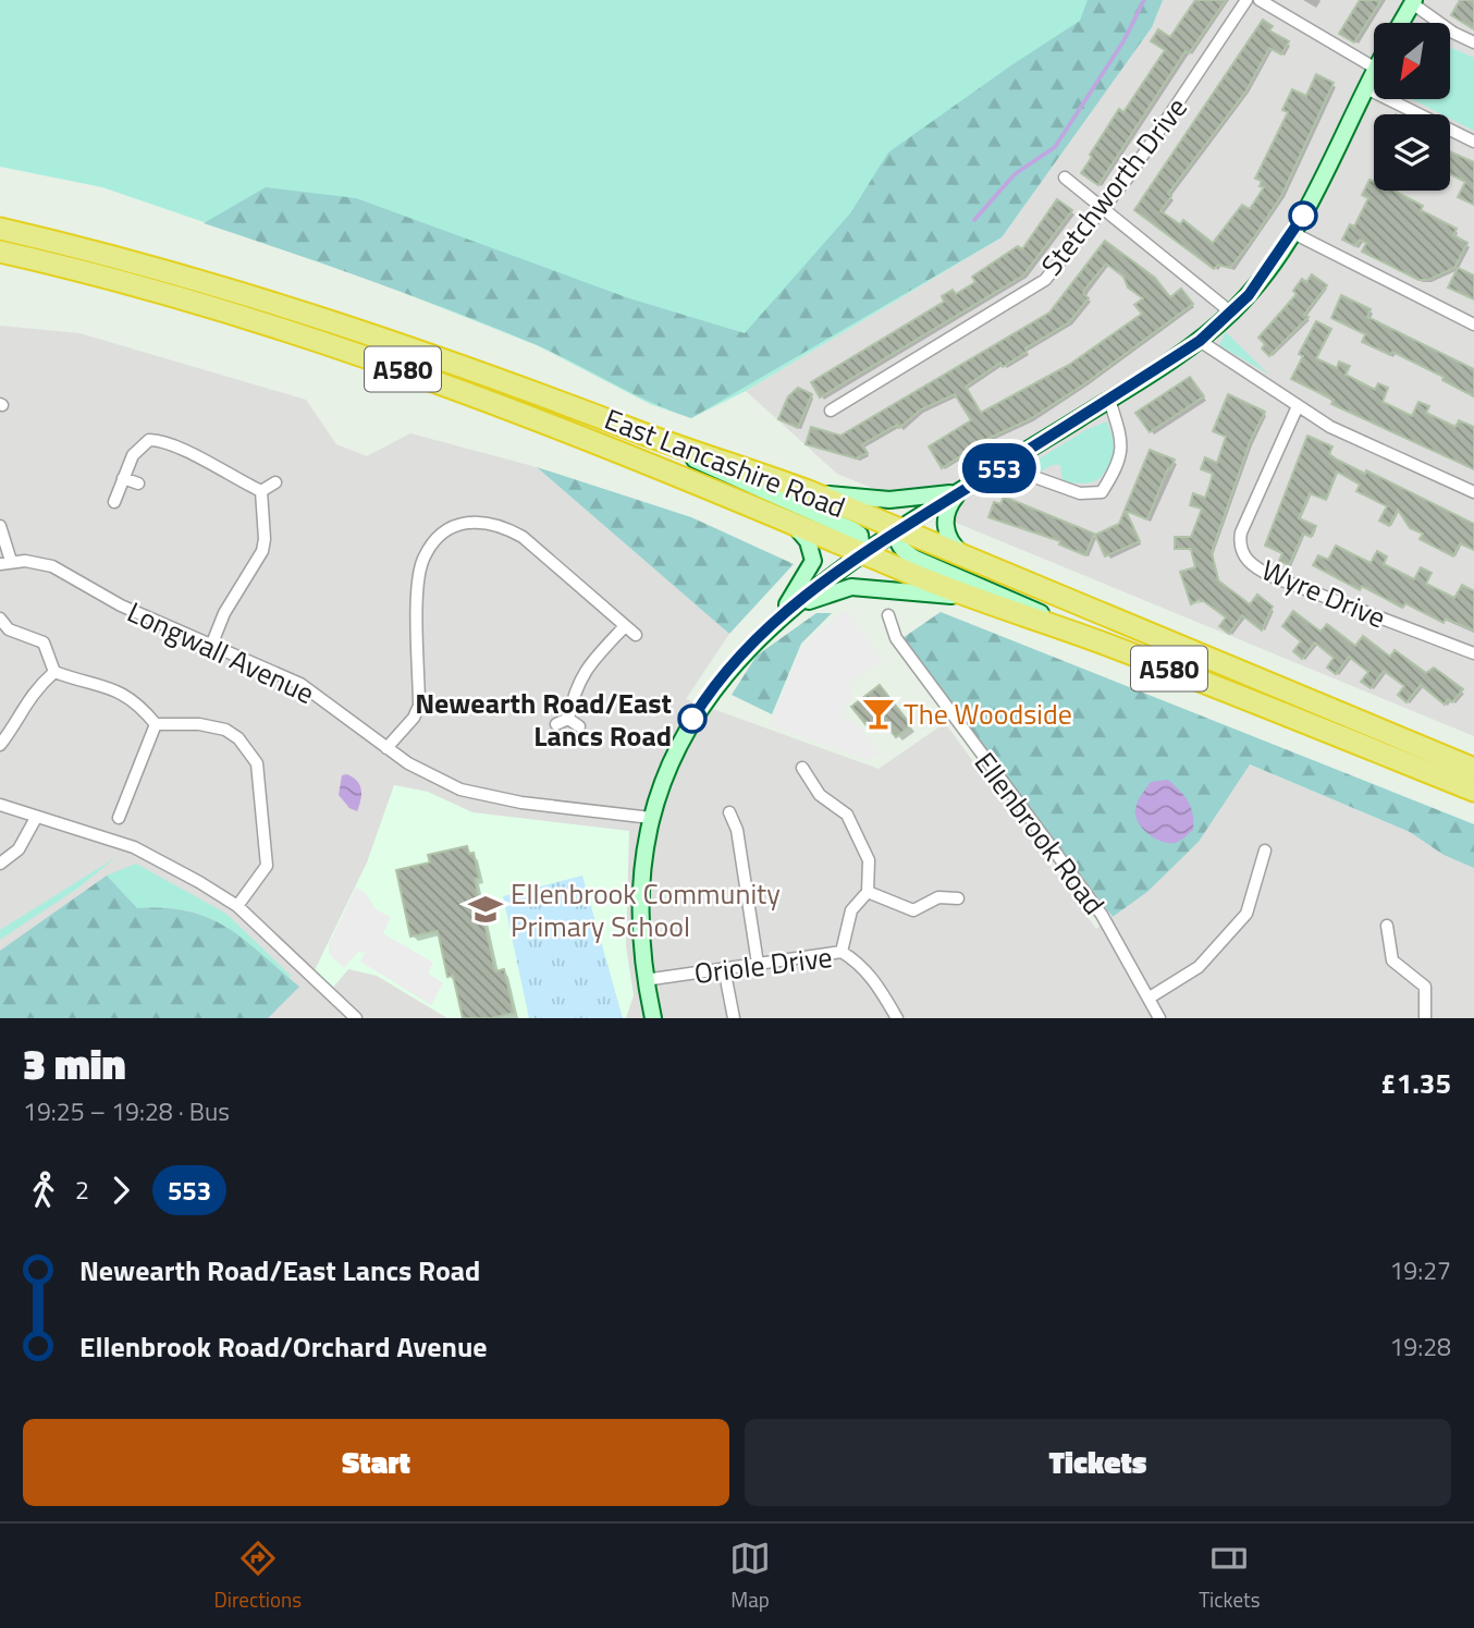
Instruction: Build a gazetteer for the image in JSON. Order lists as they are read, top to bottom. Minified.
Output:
{"streets":{"highway":["A580","East Lancashire Road"],"street":["Stetchworth Drive","Wyre Drive","Longwall Avenue","Ellenbrook Road","Oriole Drive"]},"places":{"bar":["The Woodside"],"other":["Newearth Road/East Lancs Road"],"school or university":["Ellenbrook Community Primary School"]},"lines":["bus line 553"],"north":"bottom left","page":{"on_map":"553","heading":["3 min","19:25 – 19:28 · Bus","£1.35"],"legs":["2","553"],"list":[{"name":"Newearth Road/East Lancs Road","value":"19:27"},{"name":"Ellenbrook Road/Orchard Avenue","value":"19:28"}],"buttons":["Start","Tickets"],"tabs":["Directions","Map","Tickets"]}}
